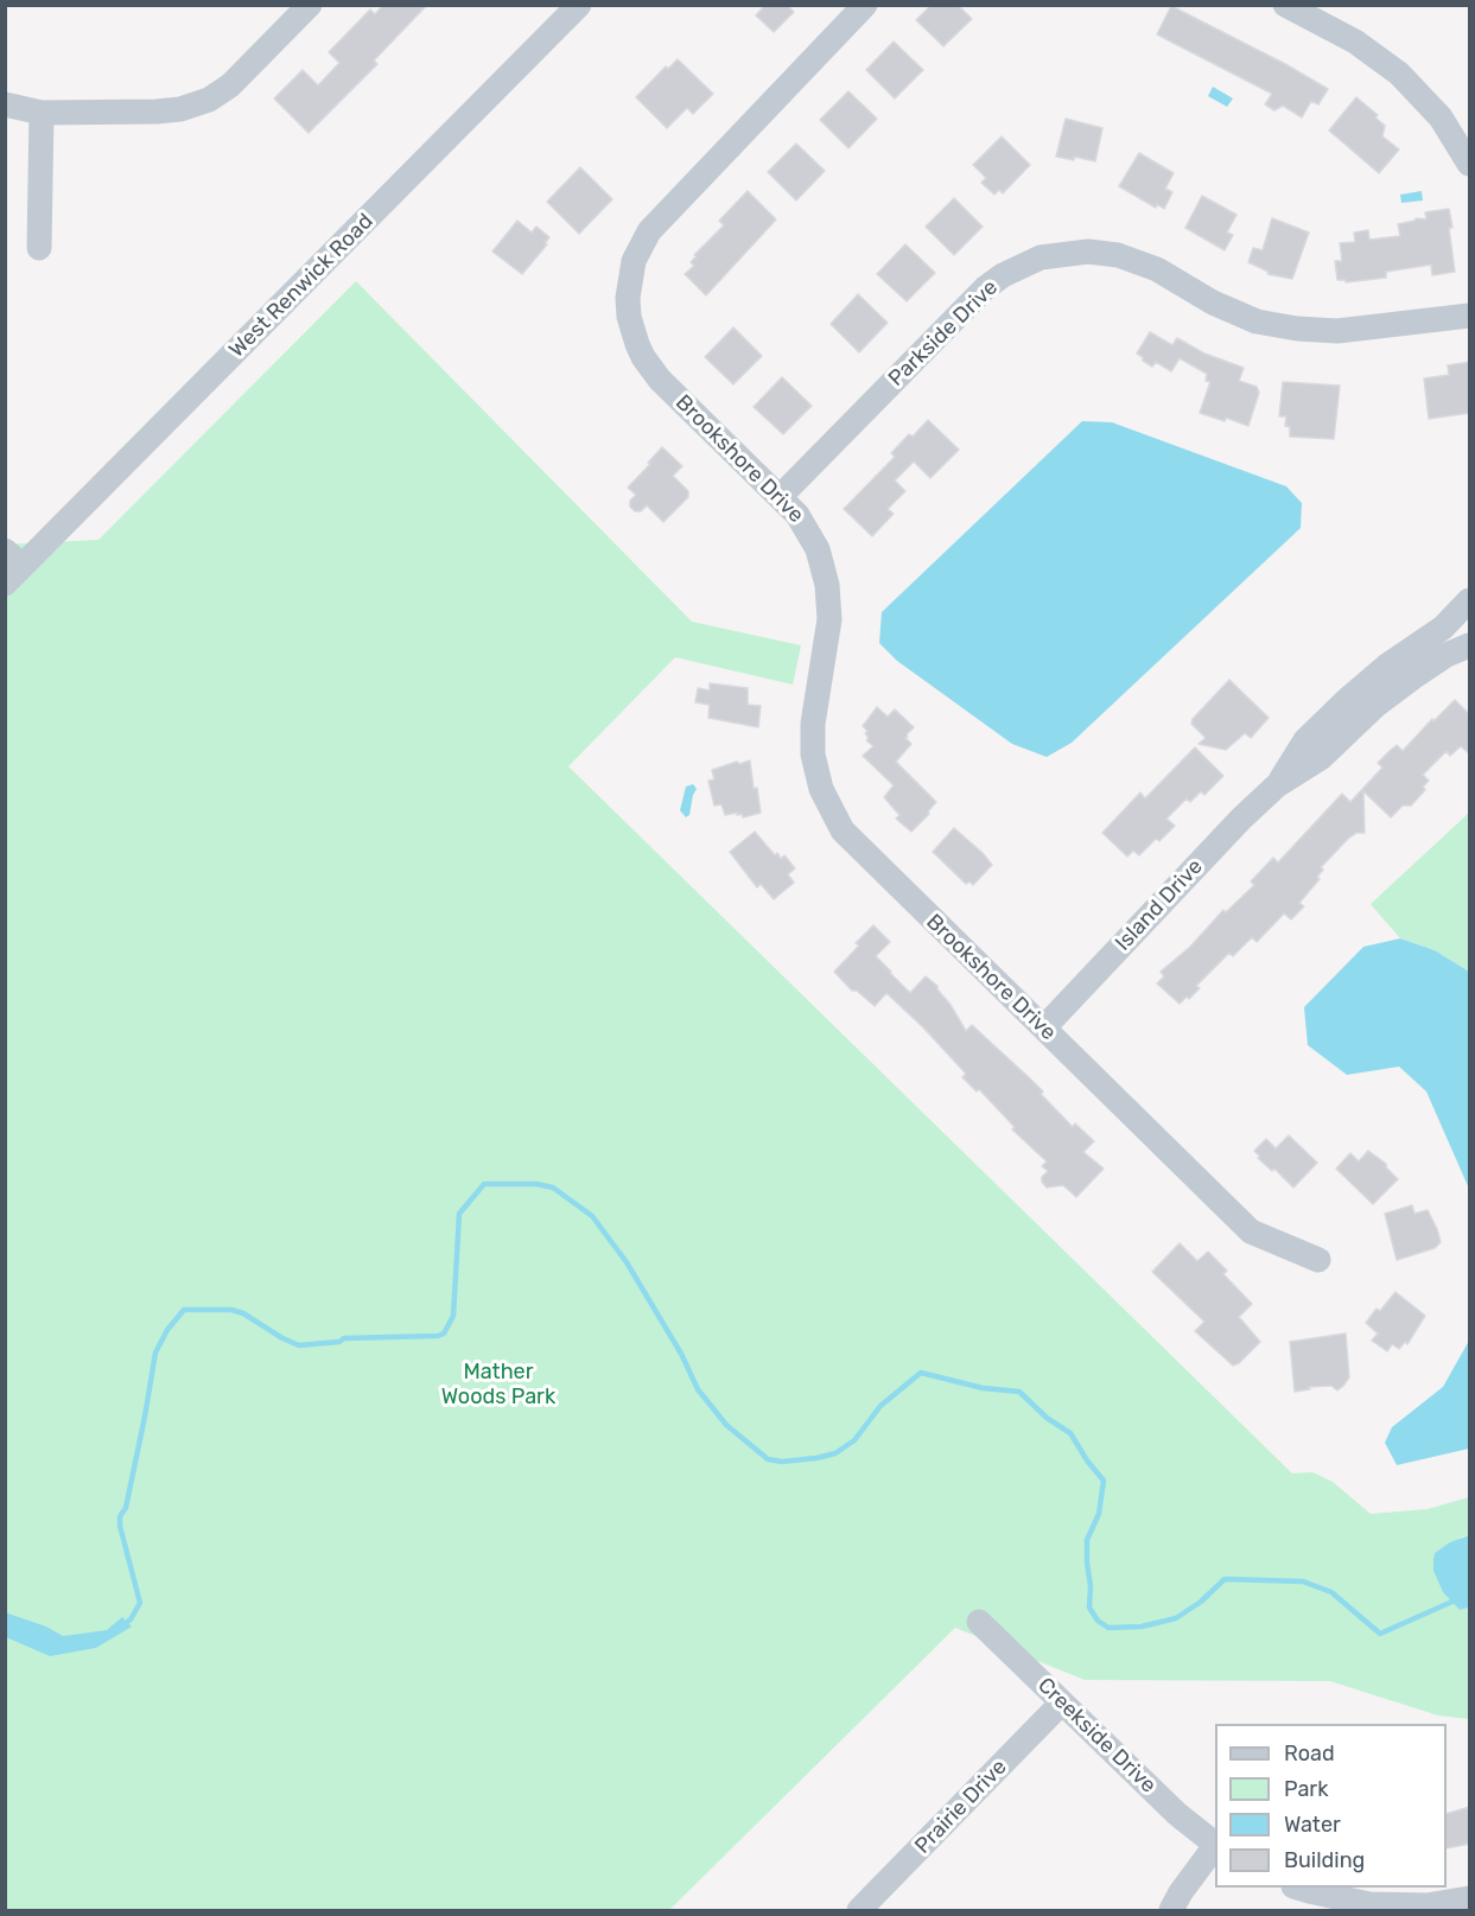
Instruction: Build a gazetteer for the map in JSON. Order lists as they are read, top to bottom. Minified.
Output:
{"streets":{"street":["West Renwick Road","Parkside Drive","Brookshore Drive","Island Drive","Creekside Drive","Prairie Drive"]},"crossings":[["Parkside Drive","Brookshore Drive"],["Brookshore Drive","Island Drive"],["Creekside Drive","Prairie Drive"]],"parks":["Mather Woods Park"],"legend":["Road","Park","Water","Building"]}
